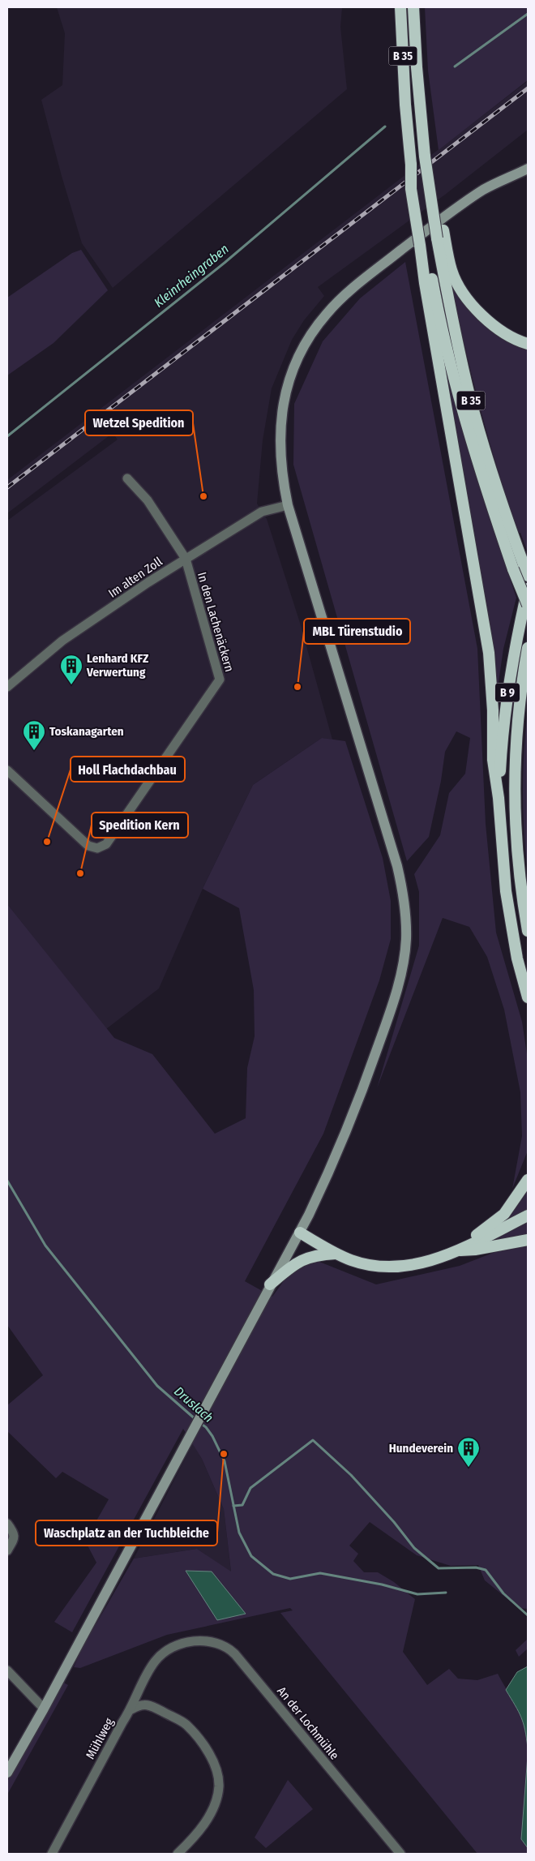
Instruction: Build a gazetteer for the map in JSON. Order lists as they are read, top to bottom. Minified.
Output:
{"streets":{"highway":["B 35","B 9"],"street":["Im alten Zoll","In den Lachenäckern","An der Lochmühle","Mühlweg"]},"crossings":[["Im alten Zoll","In den Lachenäckern"],["An der Lochmühle","Mühlweg"]],"water":["Kleinrheingraben","Druslach"],"places":{"other":["Wetzel Spedition","MBL Türenstudio","Holl Flachdachbau","Spedition Kern","Waschplatz an der Tuchbleiche"],"building":["Lenhard KFZ Verwertung","Toskanagarten","Hundeverein"]}}
